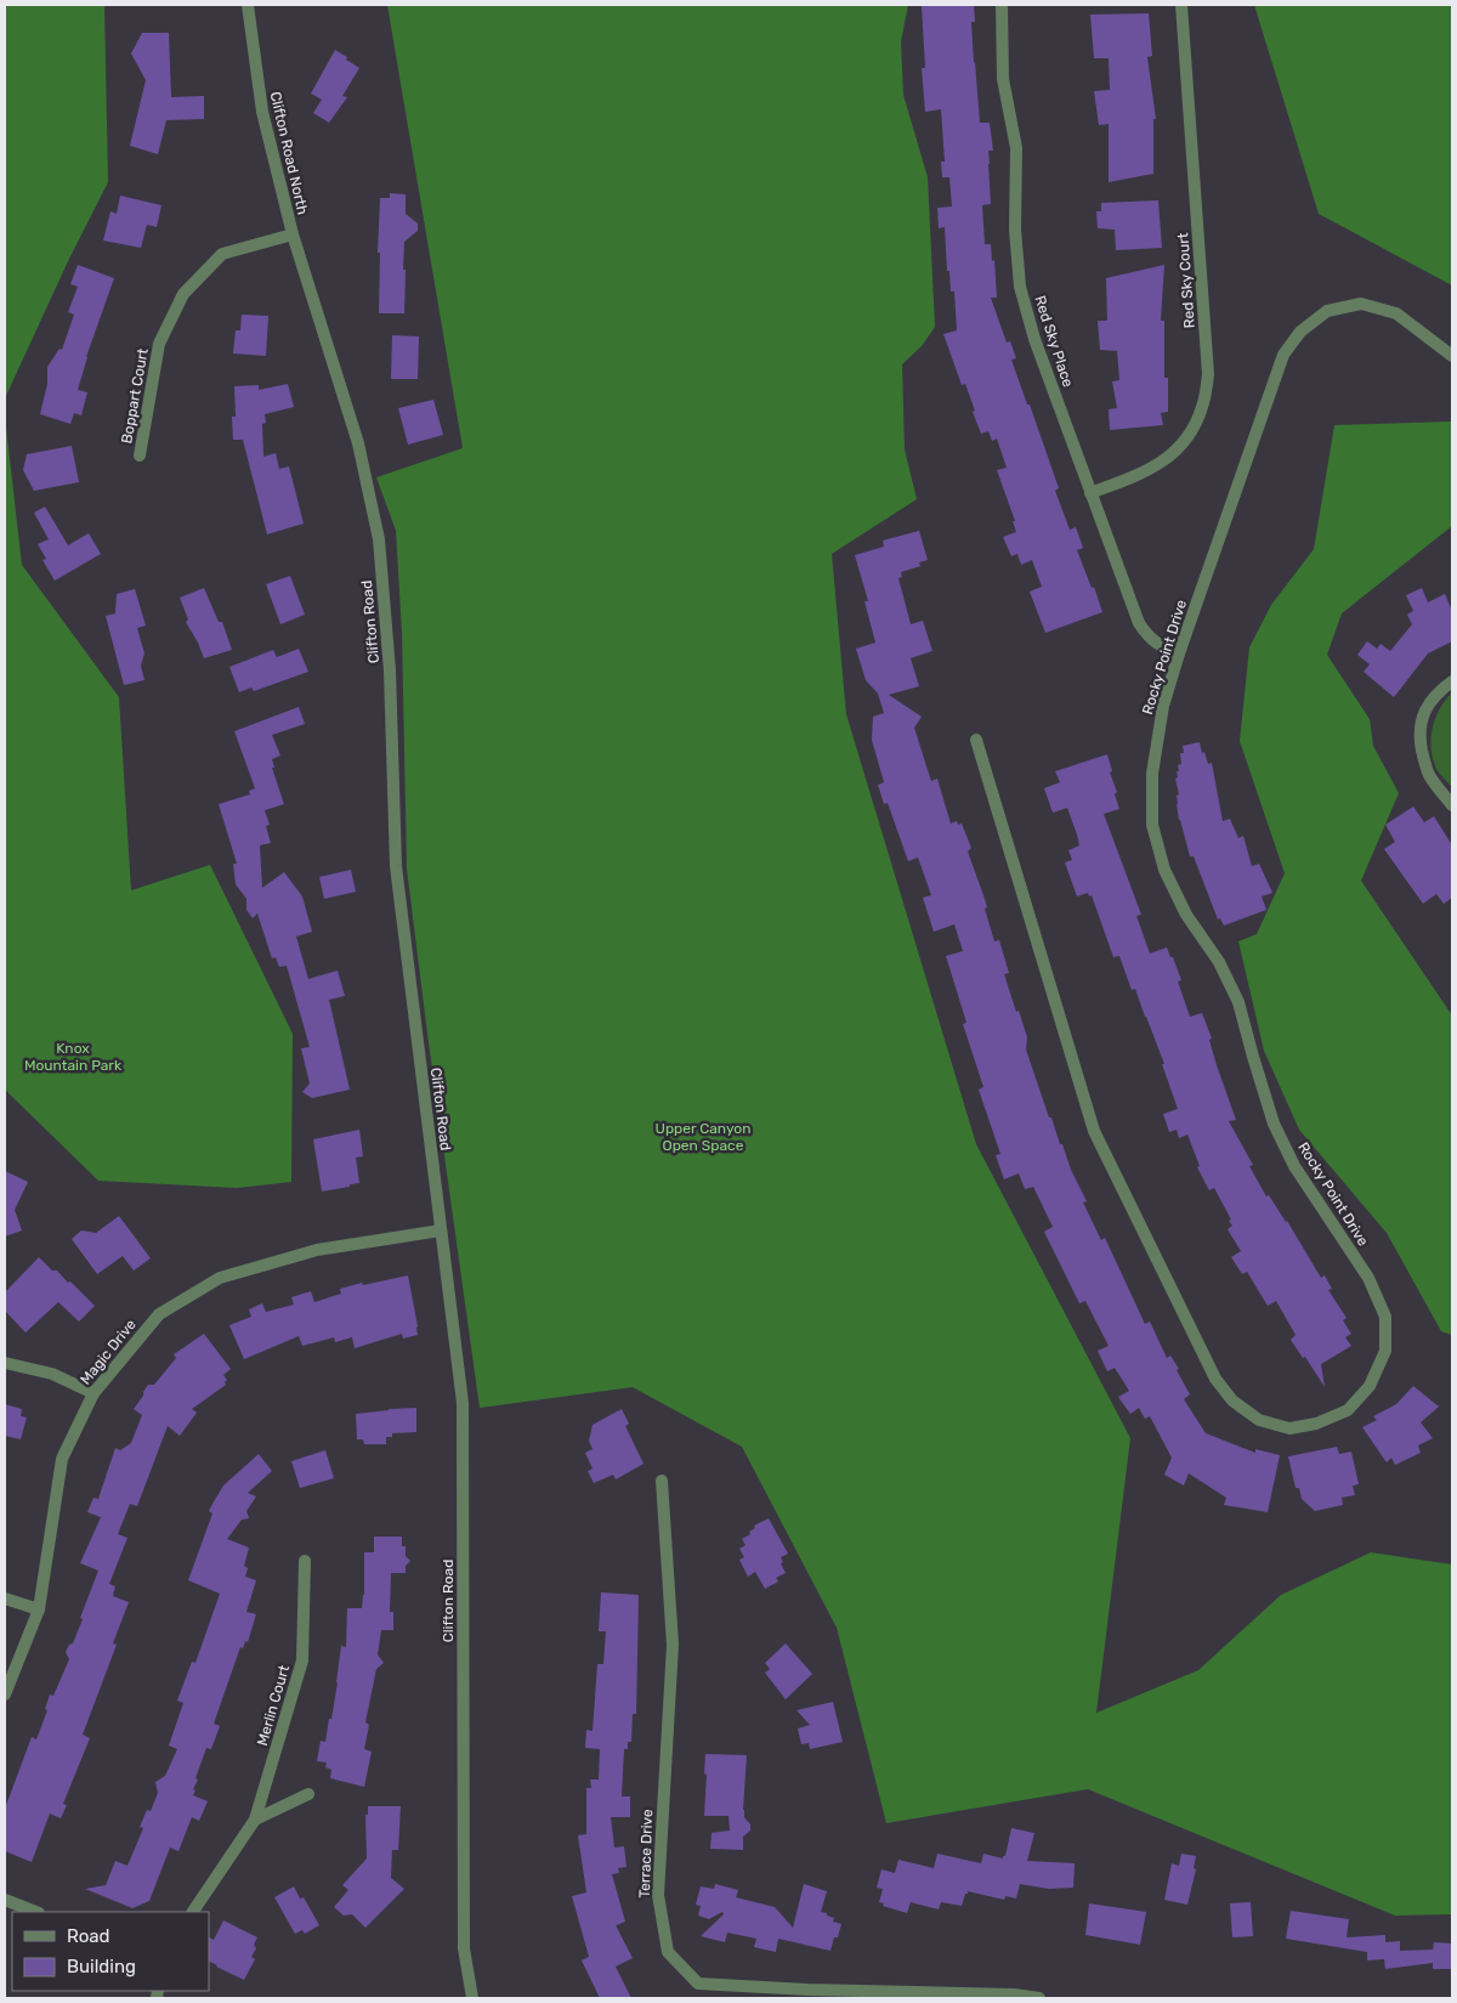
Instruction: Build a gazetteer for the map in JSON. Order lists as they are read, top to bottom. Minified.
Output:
{"streets":{"street":["Clifton Road North","Red Sky Court","Red Sky Place","Boppart Court","Clifton Road","Rocky Point Drive","Magic Drive","Merlin Court","Terrace Drive"]},"crossings":[["Clifton Road North","Boppart Court"],["Clifton Road North","Clifton Road"],["Red Sky Court","Red Sky Place"],["Red Sky Place","Rocky Point Drive"],["Boppart Court","Clifton Road"],["Clifton Road","Magic Drive"]],"parks":["Knox Mountain Park","Upper Canyon Open Space"],"legend":["Road","Building"]}
